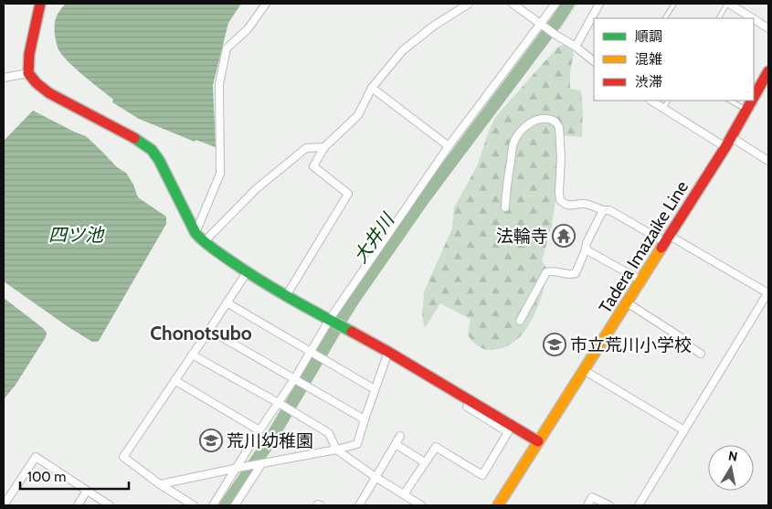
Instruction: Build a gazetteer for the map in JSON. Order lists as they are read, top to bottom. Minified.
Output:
{"streets":{"street":["Tadera Imazaike Line"]},"districts":["Chonotsubo"],"water":["四ツ池","大井川"],"places":{"temple":["法輪寺"],"school or university":["市立荒川小学校","荒川幼稚園"]},"legend":["順調","混雑","渋滞"],"scale_bar":"100 m","north":"top"}
